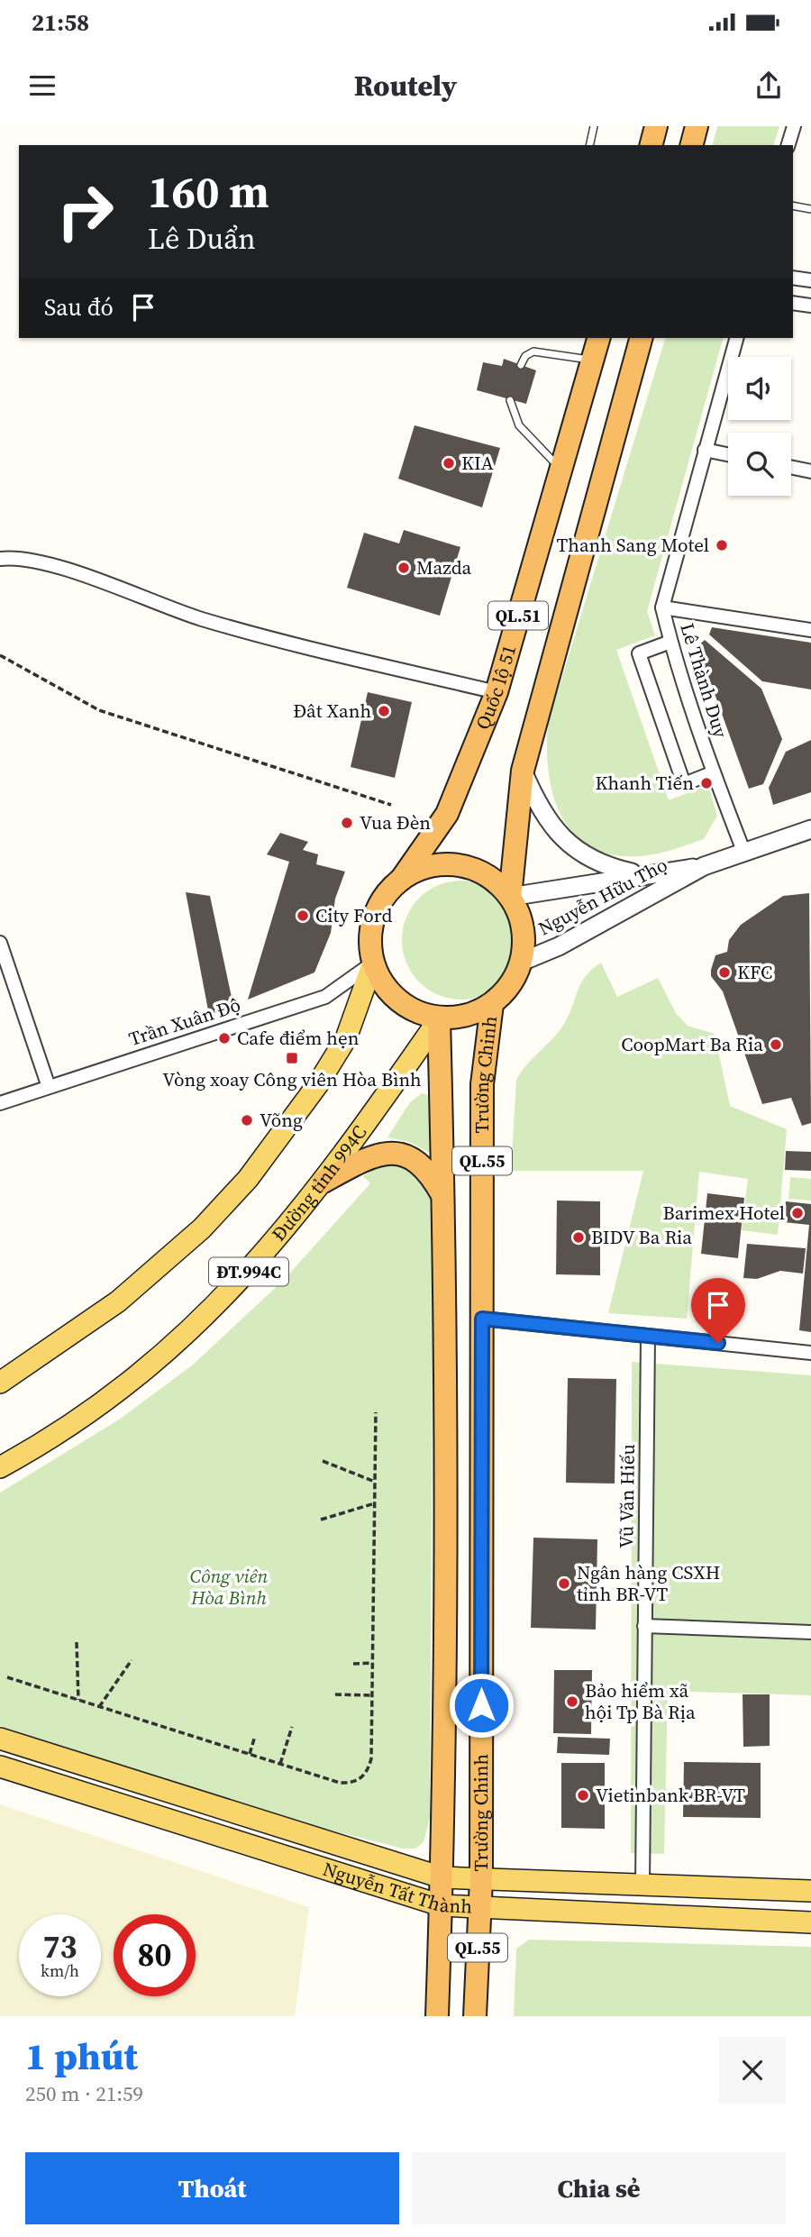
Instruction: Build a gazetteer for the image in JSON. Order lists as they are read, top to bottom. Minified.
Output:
{"streets":{"highway":["QL.51","Quốc lộ 51","Trường Chinh","QL.55"],"main road":["Đường tỉnh 994C","ĐT.994C","Nguyễn Tất Thành"],"street":["Lê Thành Duy","Nguyễn Hữu Thọ","Trần Xuân Độ","Vũ Văn Hiếu"]},"crossings":[["QL.51","Quốc lộ 51"],["QL.51","Nguyễn Hữu Thọ"],["QL.51","Trần Xuân Độ"],["QL.51","Trường Chinh"],["QL.51","Đường tỉnh 994C"],["QL.51","ĐT.994C"],["Lê Thành Duy","Nguyễn Hữu Thọ"],["Quốc lộ 51","Nguyễn Hữu Thọ"],["Quốc lộ 51","Trần Xuân Độ"],["Quốc lộ 51","Trường Chinh"],["Quốc lộ 51","Đường tỉnh 994C"],["Quốc lộ 51","ĐT.994C"],["Nguyễn Hữu Thọ","Trần Xuân Độ"],["Nguyễn Hữu Thọ","Trường Chinh"],["Nguyễn Hữu Thọ","Đường tỉnh 994C"],["Nguyễn Hữu Thọ","ĐT.994C"],["Trần Xuân Độ","Trường Chinh"],["Trần Xuân Độ","Đường tỉnh 994C"],["Trần Xuân Độ","ĐT.994C"],["Trường Chinh","Đường tỉnh 994C"],["Trường Chinh","ĐT.994C"],["Trường Chinh","Nguyễn Tất Thành"],["Đường tỉnh 994C","ĐT.994C"],["Vũ Văn Hiếu","Nguyễn Tất Thành"]],"parks":["Công viên Hòa Bình"],"places":{"other":["KIA","Thanh Sang Motel","Mazda","Đât Xanh","Khanh Tiến","Vua Đèn","City Ford","KFC","Cafe điểm hẹn","CoopMart Ba Ria","Võng","Barimex Hotel","BIDV Ba Ria","Ngân hàng CSXH tỉnh BR-VT","Bảo hiểm xã hội Tp Bà Rịa","Vietinbank BR-VT"],"transit":["Vòng xoay Công viên Hòa Bình"]},"page":{"status":"21:58","header":"Routely","turn":["160 m","Lê Duẩn"],"then":"Sau đó","speed":"73 km/h","limit":"80","heading":["1 phút","250 m · 21:59"],"buttons":["Thoát","Chia sẻ"]}}
